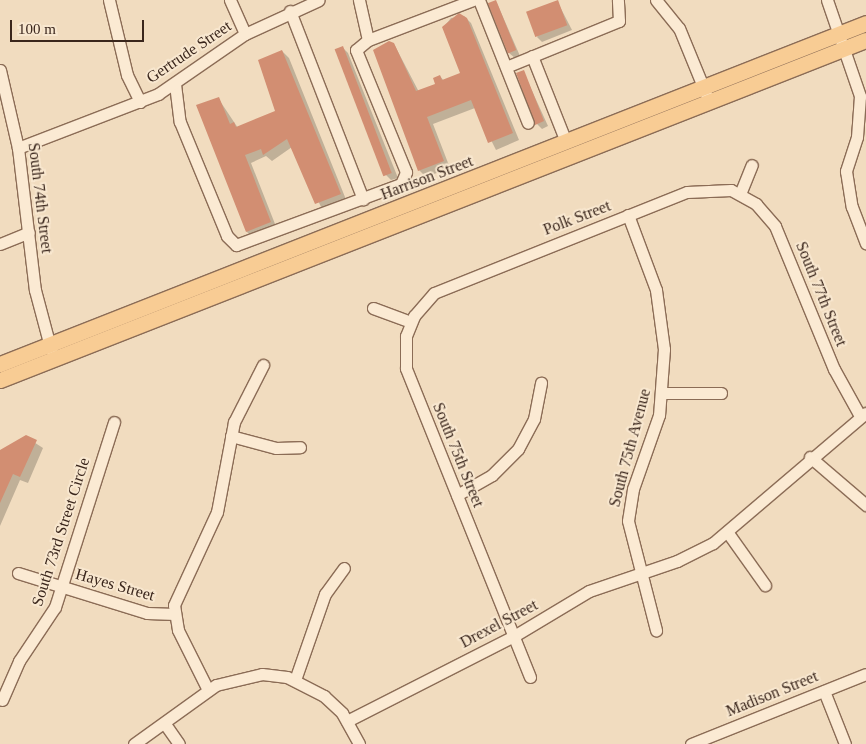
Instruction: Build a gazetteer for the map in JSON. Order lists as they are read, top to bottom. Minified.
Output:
{"streets":{"main road":["Harrison Street"],"street":["Gertrude Street","South 74th Street","Polk Street","South 77th Street","South 75th Avenue","South 75th Street","South 73rd Street Circle","Hayes Street","Drexel Street","Madison Street"]},"crossings":[["Gertrude Street","South 74th Street"],["Harrison Street","South 74th Street"],["Polk Street","South 77th Street"],["Polk Street","South 75th Avenue"],["Polk Street","South 75th Street"],["South 77th Street","Drexel Street"],["South 75th Avenue","Drexel Street"],["South 75th Street","Drexel Street"],["South 73rd Street Circle","Hayes Street"]],"scale_bar":"100 m"}
